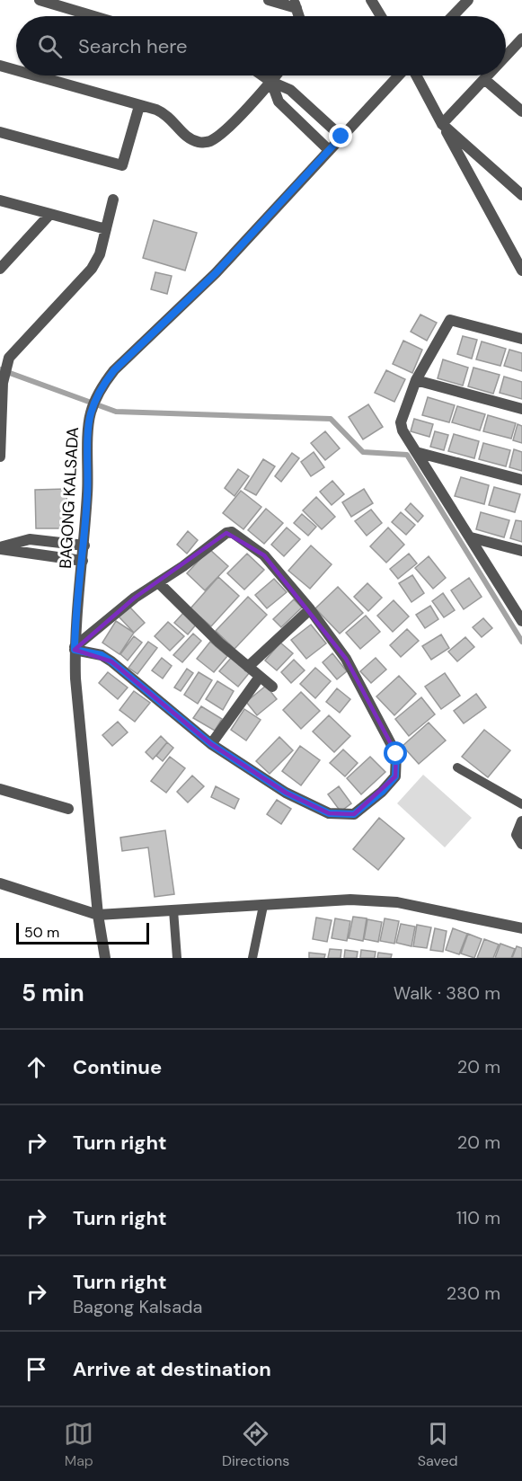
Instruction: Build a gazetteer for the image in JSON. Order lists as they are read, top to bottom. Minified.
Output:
{"streets":{"street":["BAGONG KALSADA"]},"scale_bar":"50 m","page":{"search":"Search here","scale":"50 m","heading":["5 min","Walk · 380 m"],"list":[["Continue","20 m"],["Turn right","20 m"],["Turn right","110 m"],["Turn right","Bagong Kalsada","230 m"],"Arrive at destination"],"nav":["Map","Directions","Saved"]}}
